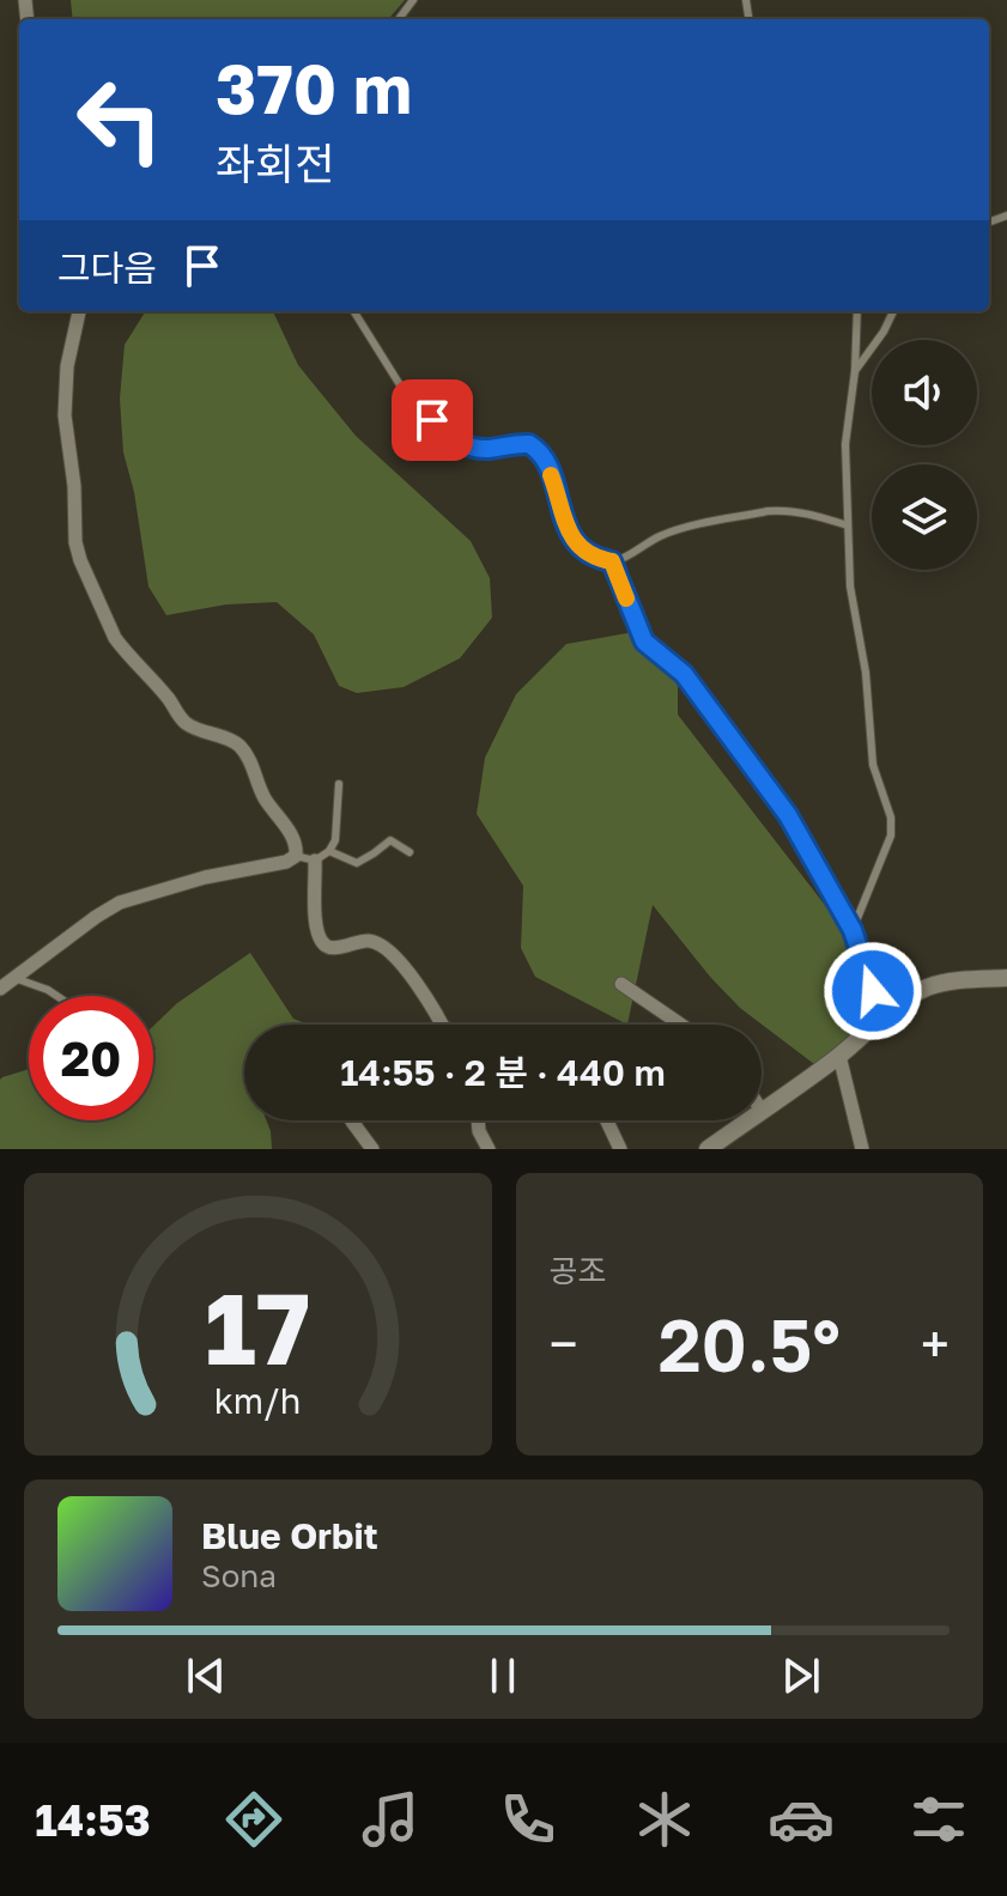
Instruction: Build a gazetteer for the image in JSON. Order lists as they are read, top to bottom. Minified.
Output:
{"page":{"turn":["370 m","좌회전"],"then":"그다음","limit":"20","trip":"14:55 · 2 분 · 440 m","tile":"공조","heat":["−","20.5°","+"],"song":["Blue Orbit","Sona"],"tabs":"14:53","gauge":["17","km/h"]}}
